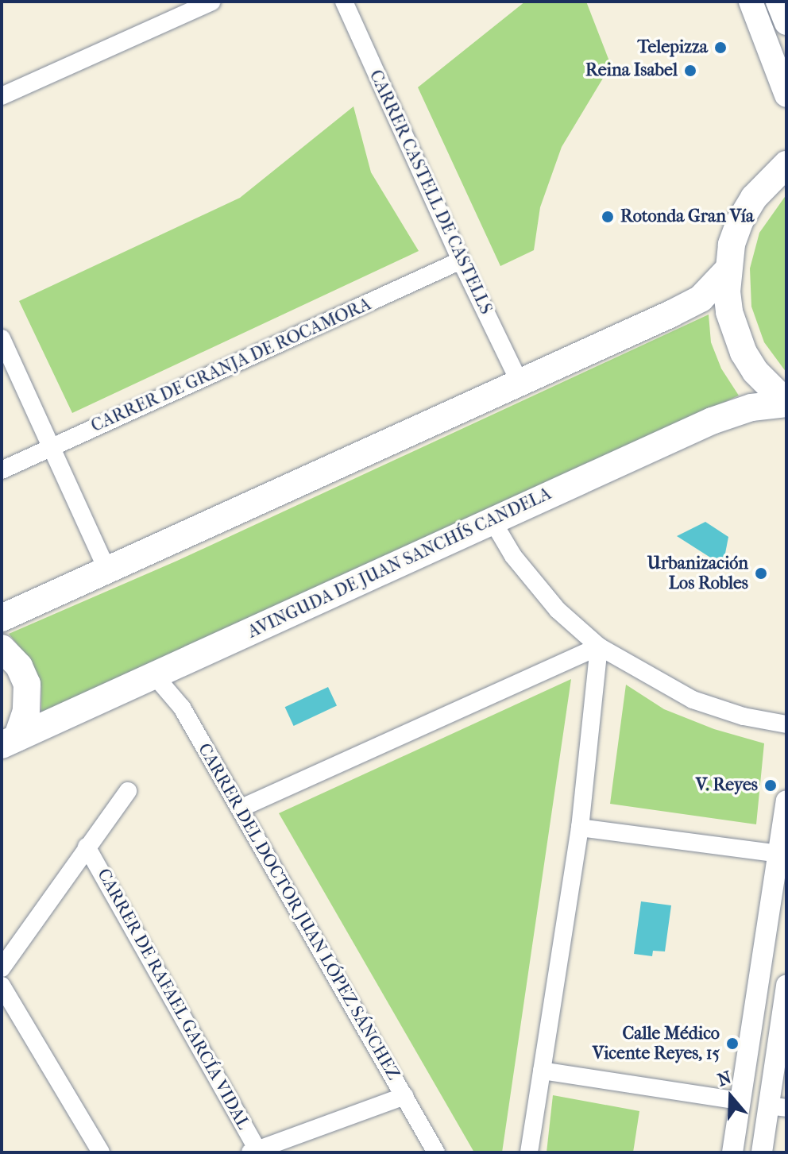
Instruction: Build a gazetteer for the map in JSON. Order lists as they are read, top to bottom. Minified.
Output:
{"streets":{"main road":["AVINGUDA DE JUAN SANCHÍS CANDELA"],"street":["CARRER CASTELL DE CASTELLS","CARRER DE GRANJA DE ROCAMORA","CARRER DEL DOCTOR JUAN LÓPEZ SÁNCHEZ","CARRER DE RAFAEL GARCÍA VIDAL"]},"crossings":[["CARRER CASTELL DE CASTELLS","CARRER DE GRANJA DE ROCAMORA"],["AVINGUDA DE JUAN SANCHÍS CANDELA","CARRER DEL DOCTOR JUAN LÓPEZ SÁNCHEZ"]],"places":["Telepizza","Reina Isabel","Rotonda Gran Vía","Urbanización Los Robles","V. Reyes","Calle Médico Vicente Reyes, 15"],"north":"top"}
